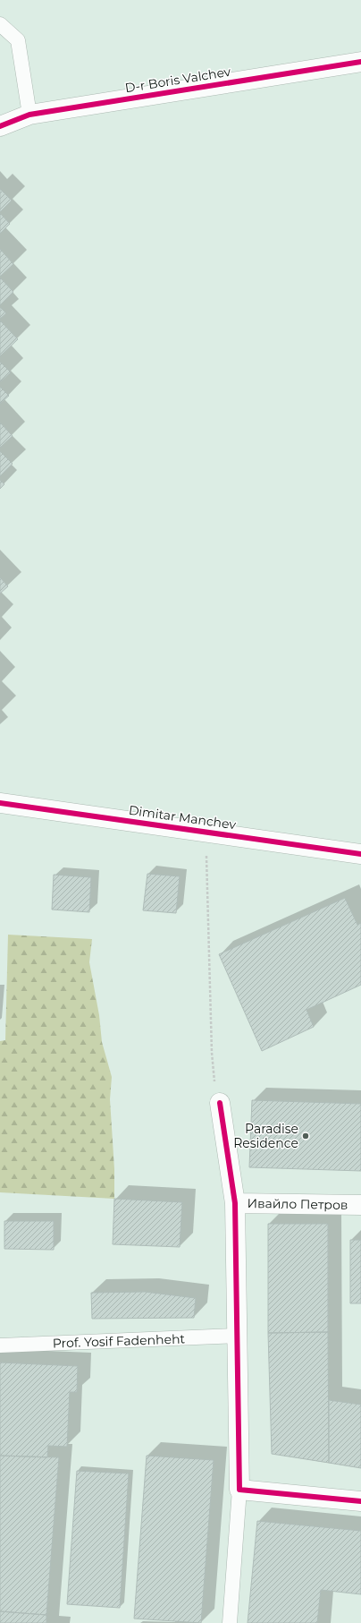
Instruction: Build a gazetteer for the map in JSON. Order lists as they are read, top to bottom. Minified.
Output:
{"streets":{"street":["D-r Boris Valchev","Dimitar Manchev","Ивайло Петров"],"lane":["Prof. Yosif Fadenheht"]},"places":["Paradise Residence"]}
